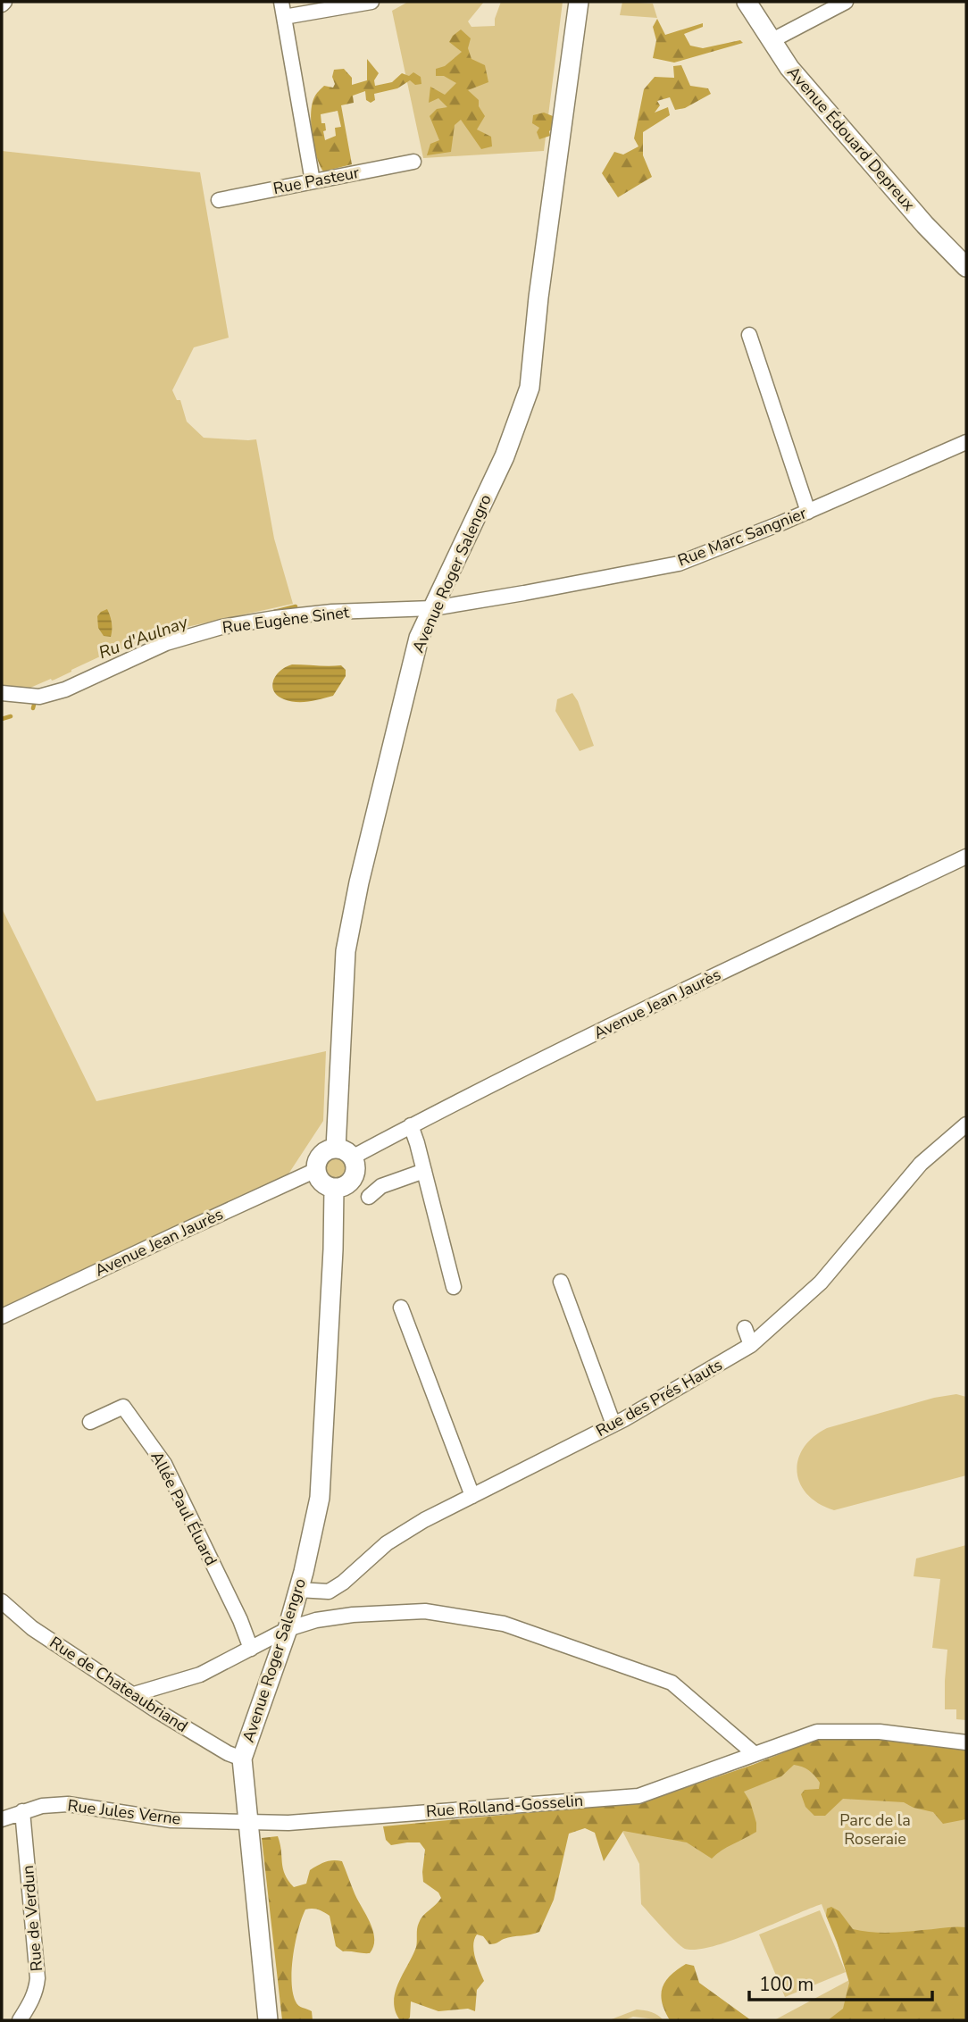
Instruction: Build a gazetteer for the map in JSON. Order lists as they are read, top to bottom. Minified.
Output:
{"streets":{"main road":["Avenue Édouard Depreux","Avenue Roger Salengro"],"street":["Rue Pasteur","Rue Marc Sangnier","Rue Eugène Sinet","Avenue Jean Jaurès","Rue des Prés Hauts","Allée Paul Éluard","Rue de Chateaubriand","Rue Rolland-Gosselin","Rue Jules Verne","Rue de Verdun"]},"crossings":[["Rue Marc Sangnier","Avenue Roger Salengro"],["Rue Marc Sangnier","Rue Eugène Sinet"],["Avenue Roger Salengro","Rue Eugène Sinet"],["Avenue Roger Salengro","Avenue Jean Jaurès"],["Avenue Roger Salengro","Rue des Prés Hauts"],["Avenue Roger Salengro","Rue de Chateaubriand"],["Avenue Roger Salengro","Rue Rolland-Gosselin"],["Avenue Roger Salengro","Rue Jules Verne"],["Rue Rolland-Gosselin","Rue Jules Verne"],["Rue Jules Verne","Rue de Verdun"]],"water":["Ru d'Aulnay"],"parks":["Parc de la Roseraie"],"scale_bar":"100 m"}
